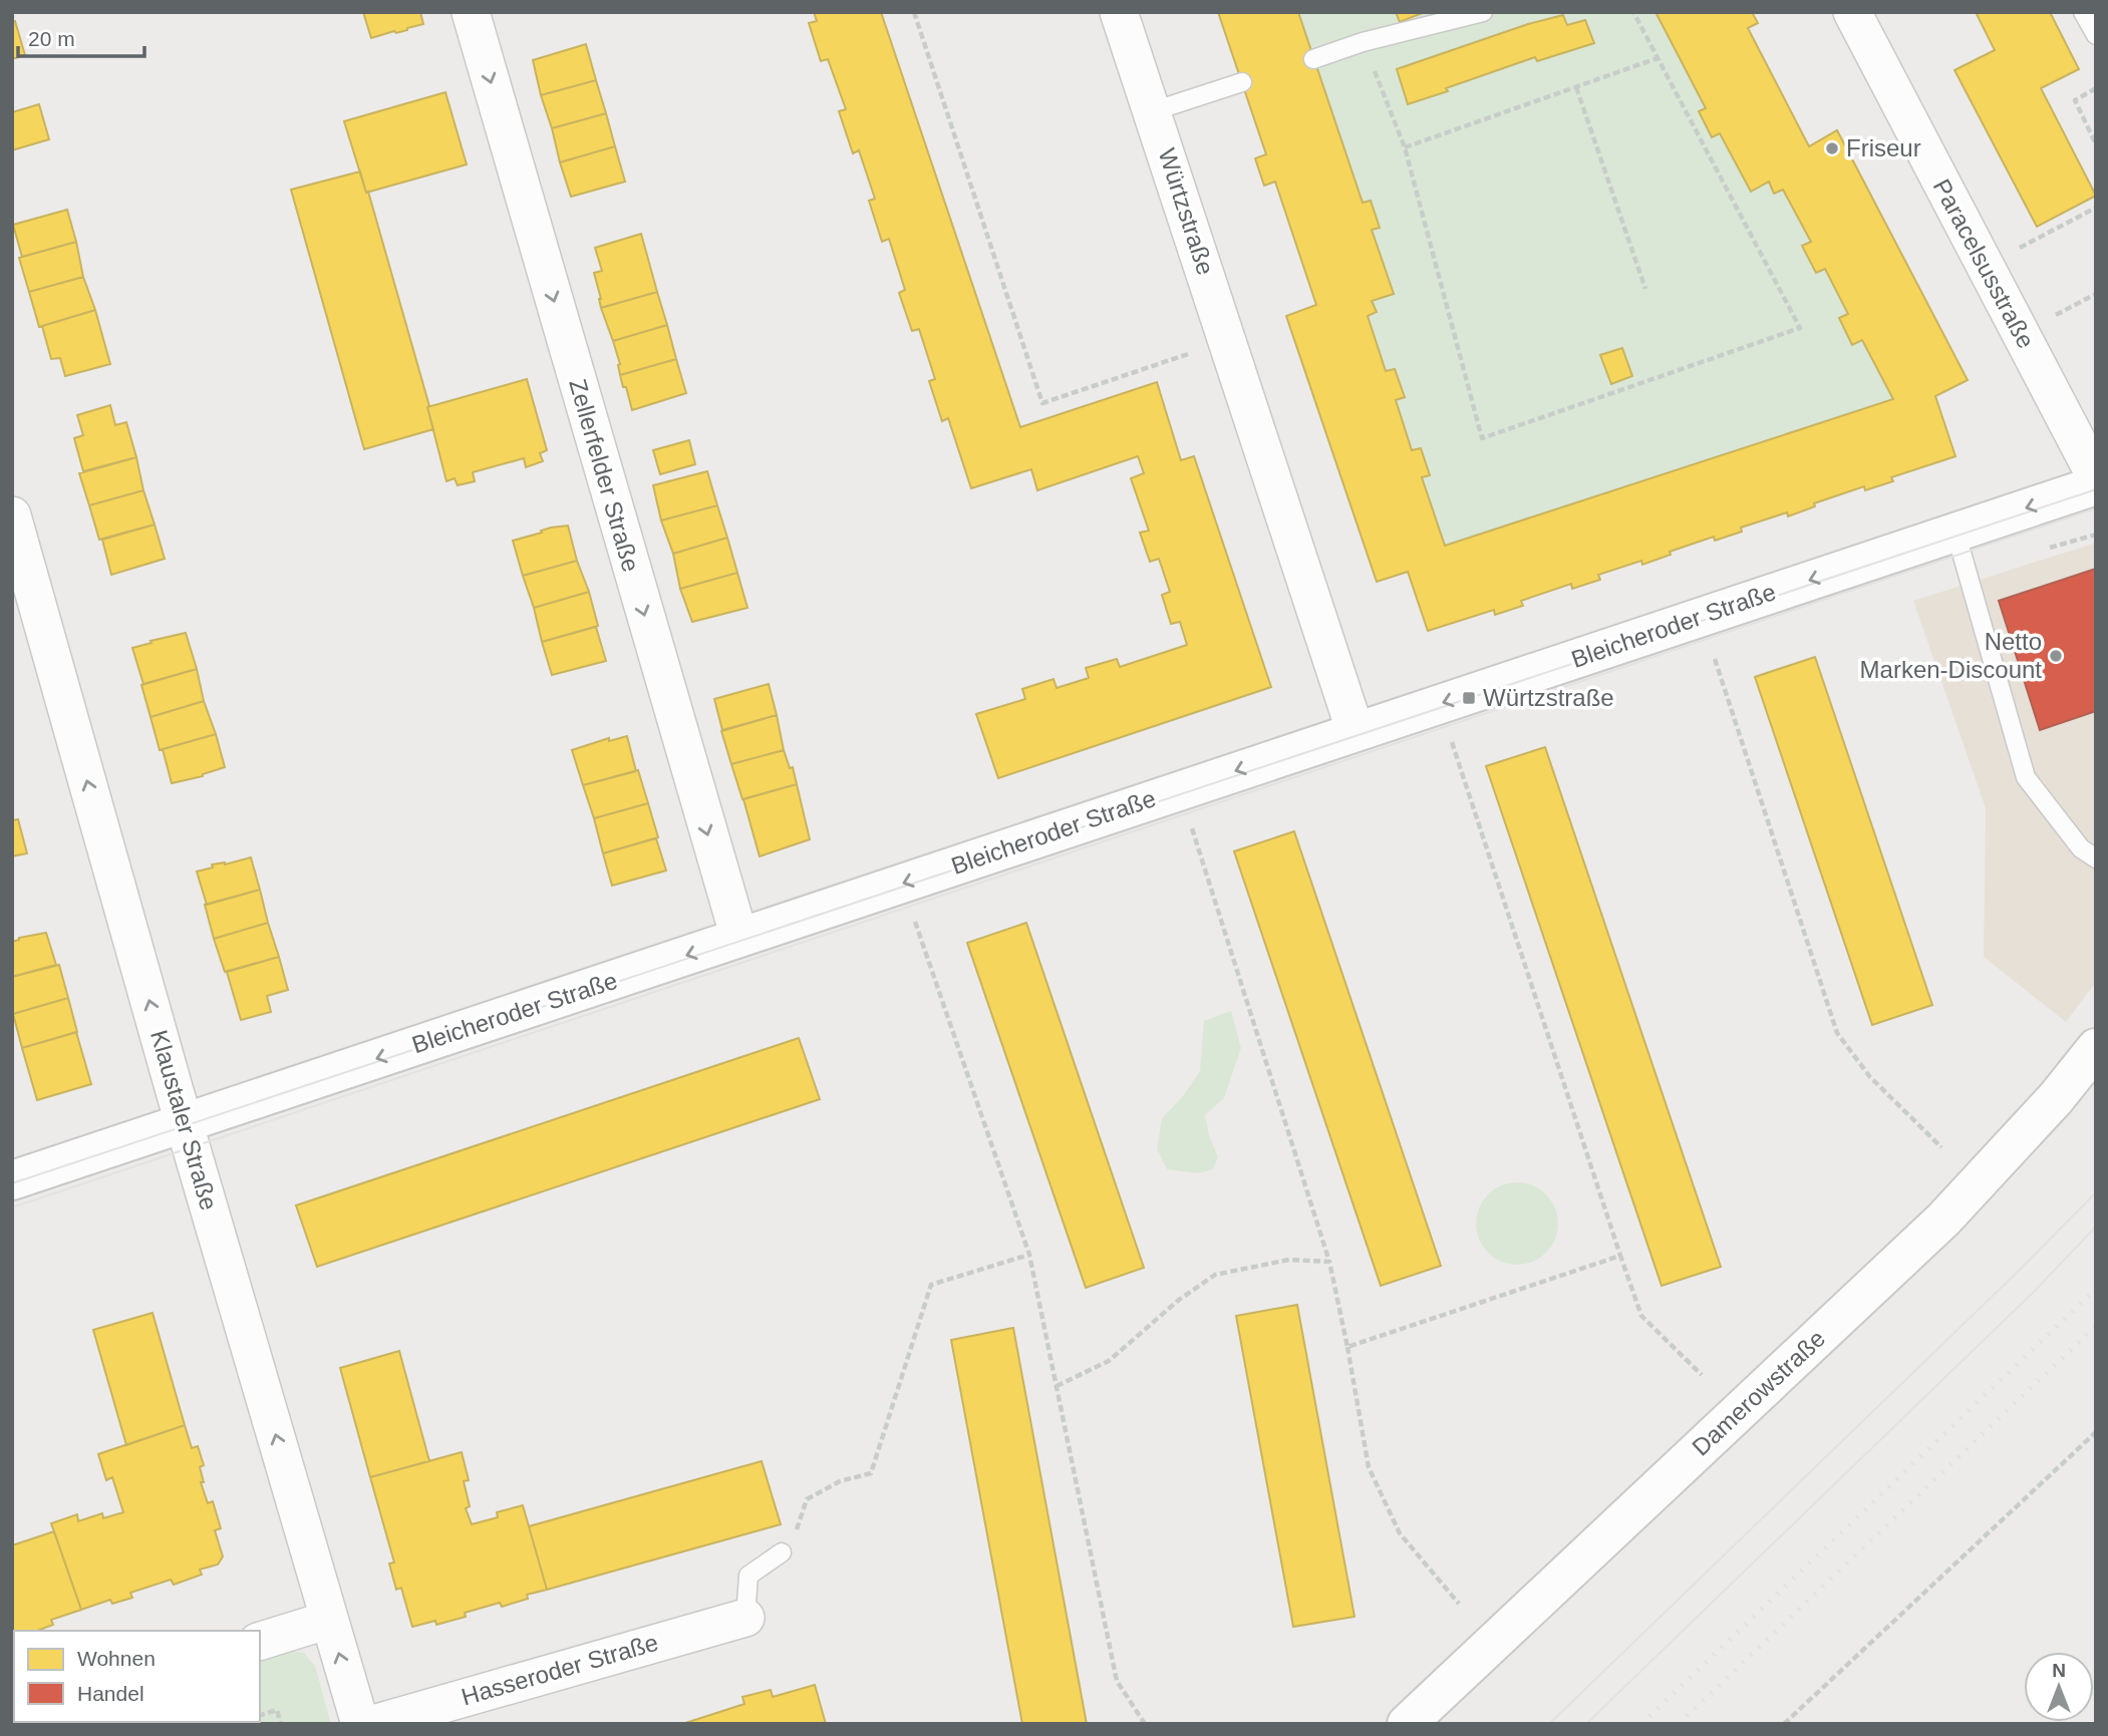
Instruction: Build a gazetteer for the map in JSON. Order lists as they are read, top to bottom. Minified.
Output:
{"streets":{"street":["Würtzstraße","Paracelsusstraße","Zellerfelder Straße","Bleicheroder Straße","Klaustaler Straße","Damerowstraße","Hasseroder Straße"]},"crossings":[["Würtzstraße","Bleicheroder Straße"],["Zellerfelder Straße","Bleicheroder Straße"],["Bleicheroder Straße","Klaustaler Straße"]],"one_way":["Zellerfelder Straße","Bleicheroder Straße","Klaustaler Straße"],"places":{"other":["Friseur","Netto Marken-Discount"],"transit":["Würtzstraße"]},"legend":["Wohnen","Handel"],"scale_bar":"20 m","north":"top"}
